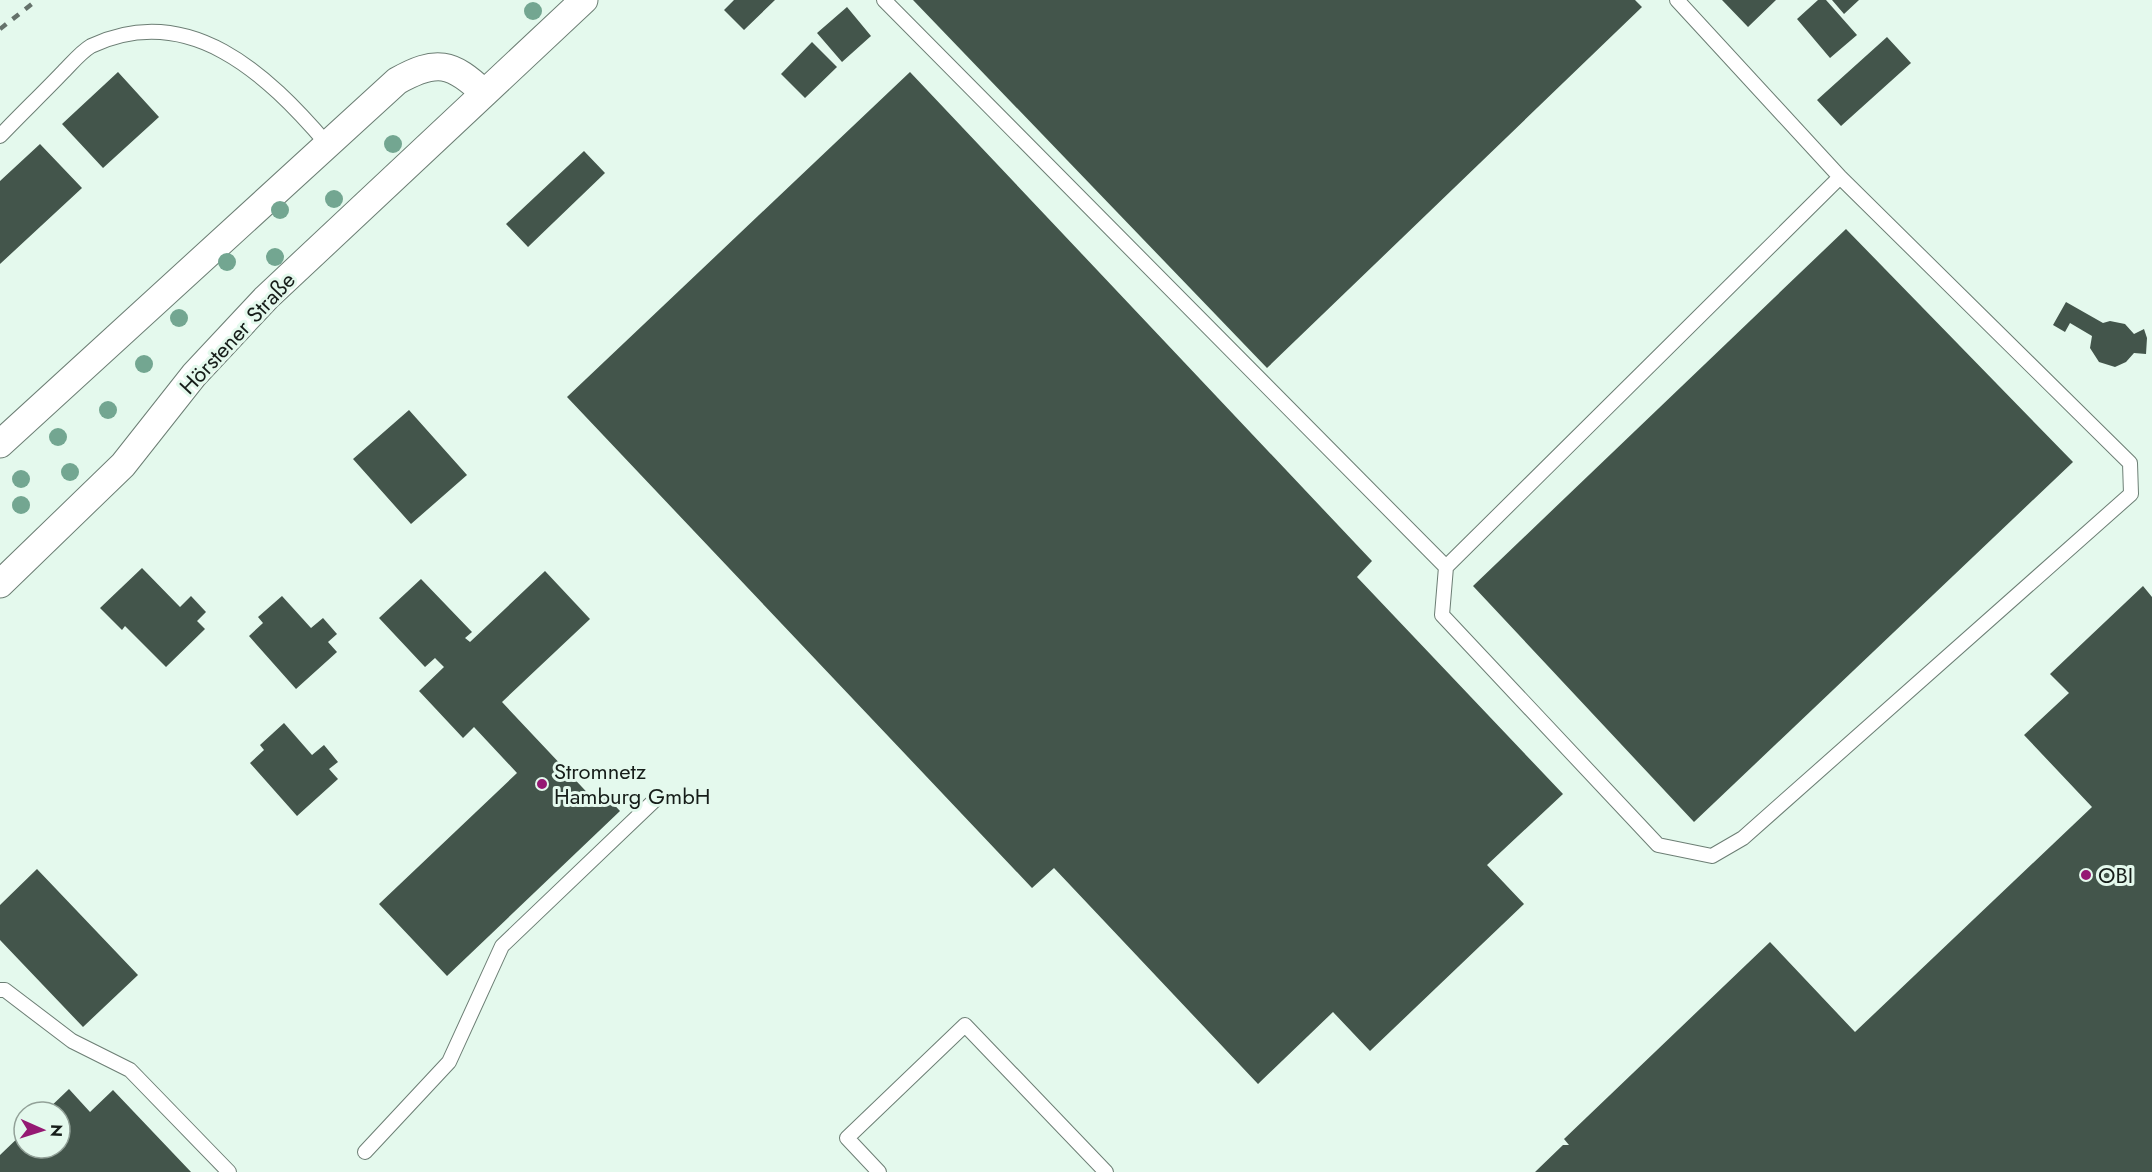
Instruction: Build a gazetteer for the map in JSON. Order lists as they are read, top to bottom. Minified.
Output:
{"streets":{"street":["Hörstener Straße"]},"places":["Stromnetz Hamburg GmbH","OBI"],"north":"right"}
